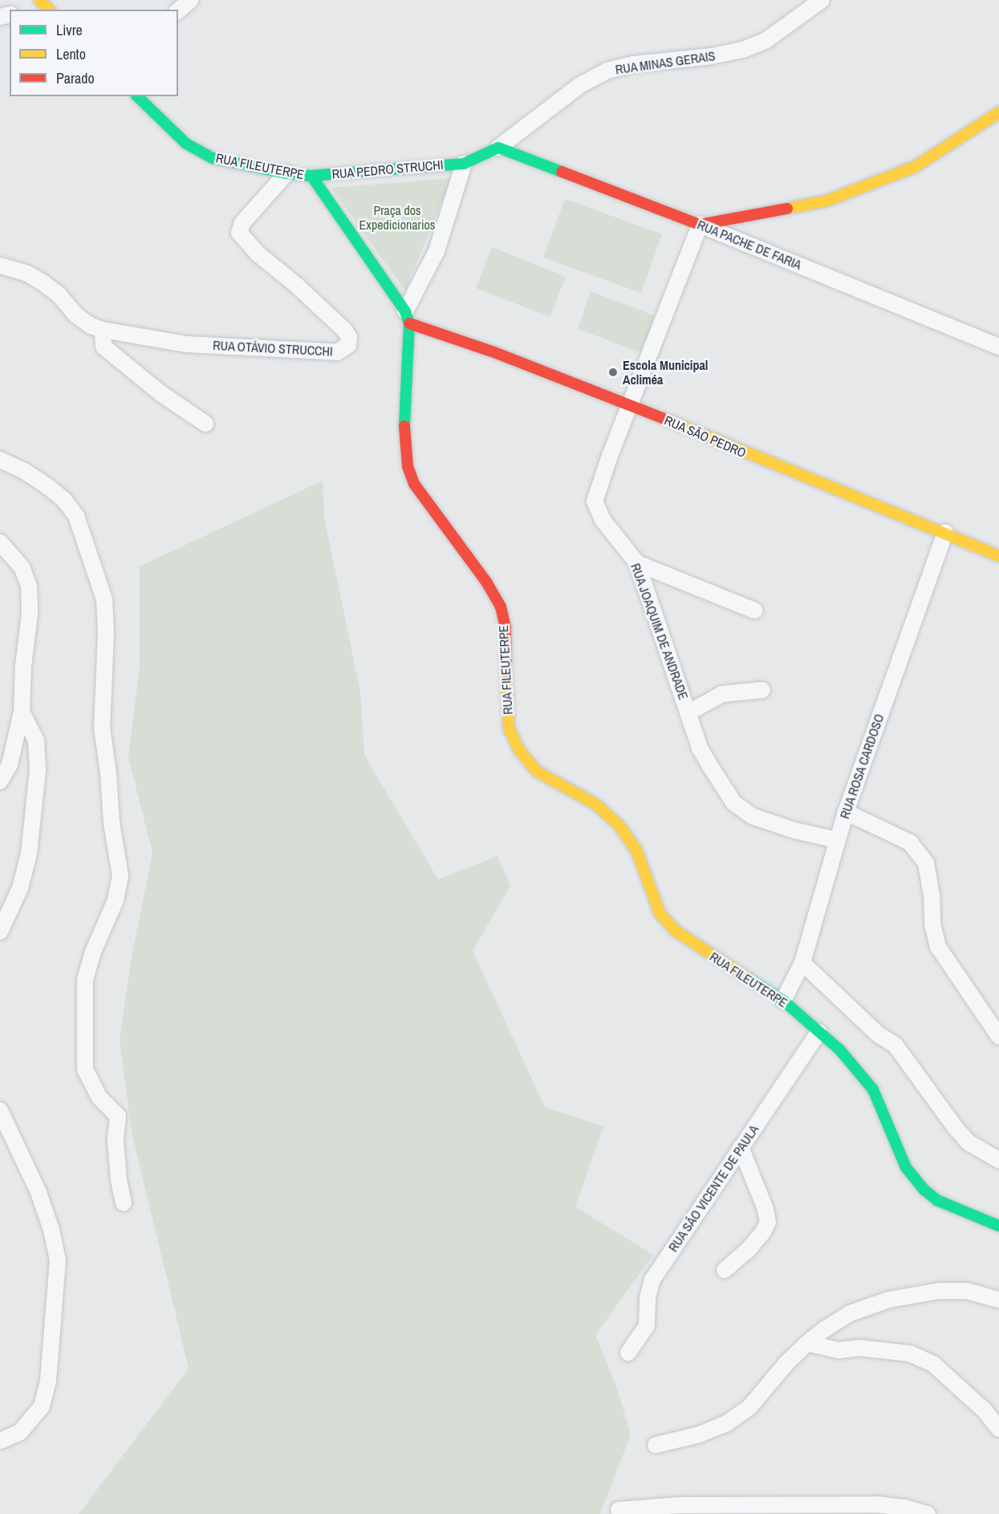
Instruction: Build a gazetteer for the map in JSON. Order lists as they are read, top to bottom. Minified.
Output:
{"streets":{"main road":["RUA MINAS GERAIS","RUA FILEUTERPE","RUA PEDRO STRUCHI","RUA PACHE DE FARIA","RUA SÃO PEDRO"],"street":["RUA OTÁVIO STRUCCHI","RUA JOAQUIM DE ANDRADE","RUA ROSA CARDOSO","RUA SÃO VICENTE DE PAULA"]},"crossings":[["RUA MINAS GERAIS","RUA PEDRO STRUCHI"],["RUA MINAS GERAIS","RUA PACHE DE FARIA"],["RUA FILEUTERPE","RUA PEDRO STRUCHI"],["RUA FILEUTERPE","RUA OTÁVIO STRUCCHI"],["RUA FILEUTERPE","RUA SÃO PEDRO"],["RUA FILEUTERPE","RUA ROSA CARDOSO"],["RUA FILEUTERPE","RUA SÃO VICENTE DE PAULA"],["RUA PACHE DE FARIA","RUA JOAQUIM DE ANDRADE"],["RUA SÃO PEDRO","RUA JOAQUIM DE ANDRADE"],["RUA SÃO PEDRO","RUA ROSA CARDOSO"],["RUA JOAQUIM DE ANDRADE","RUA ROSA CARDOSO"]],"parks":["Praça dos Expedicionarios"],"places":["Escola Municipal Acliméa"],"legend":["Livre","Lento","Parado"]}
